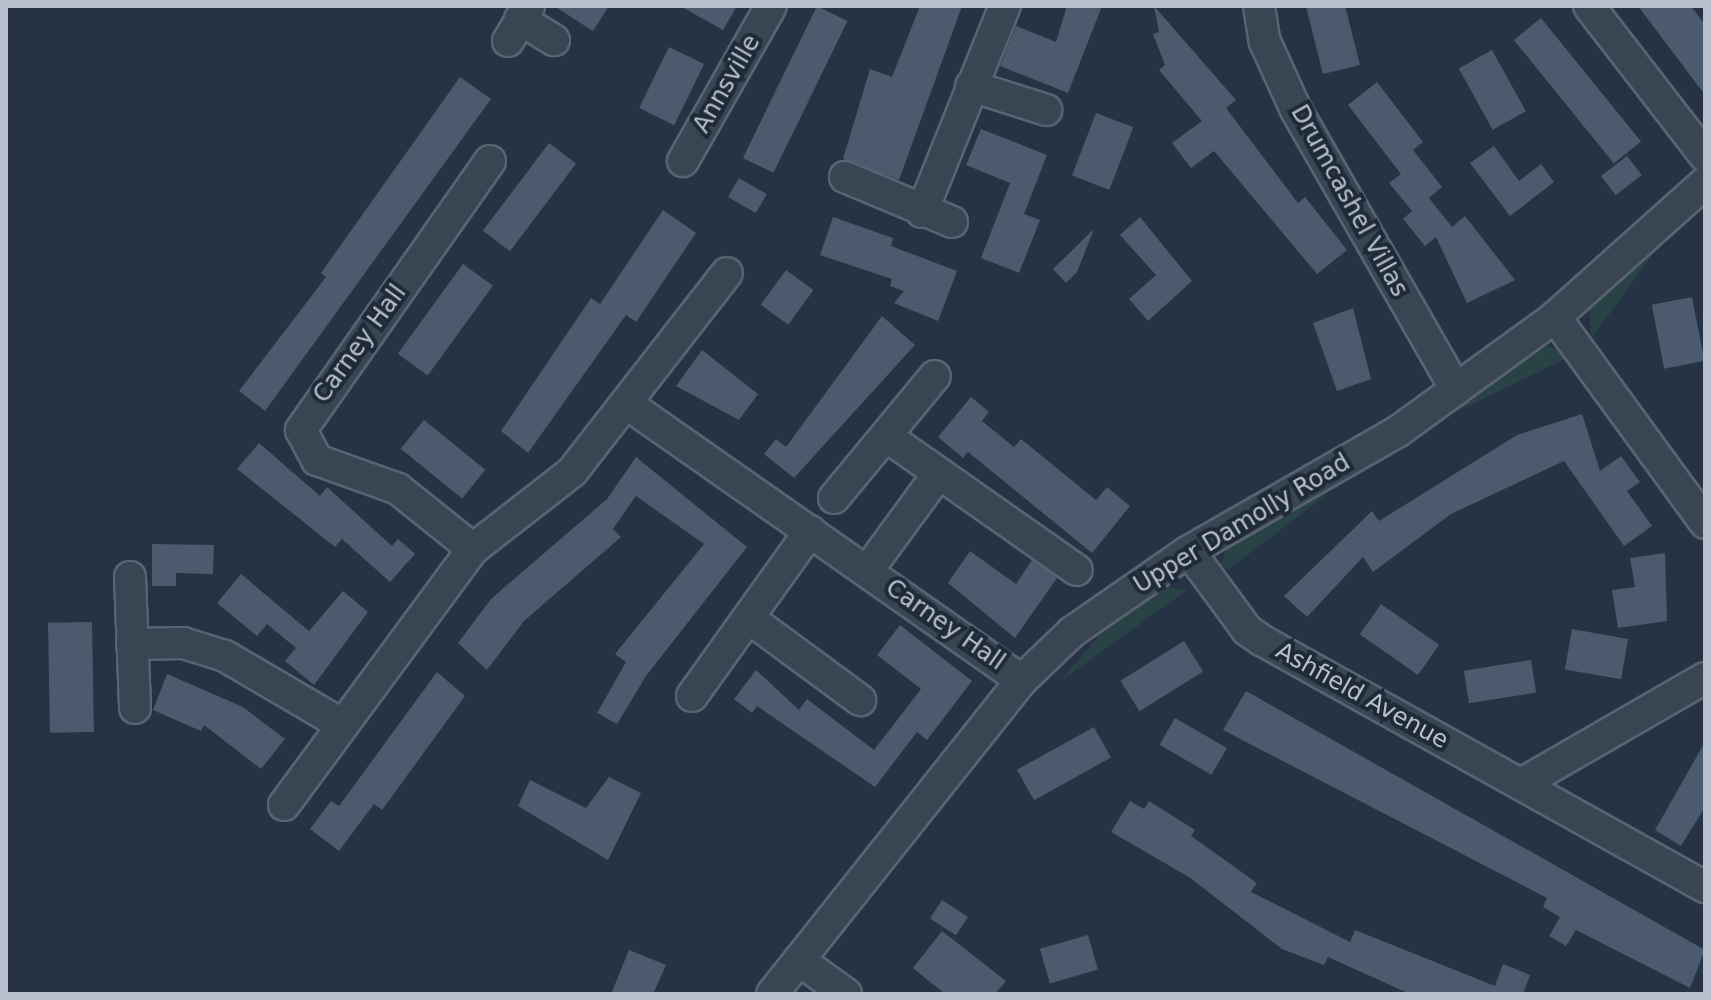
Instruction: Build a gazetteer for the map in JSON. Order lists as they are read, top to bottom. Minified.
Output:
{"streets":{"street":["Annsville","Drumcashel Villas","Carney Hall","Upper Damolly Road","Ashfield Avenue"]},"crossings":[["Drumcashel Villas","Upper Damolly Road"],["Carney Hall","Upper Damolly Road"],["Upper Damolly Road","Ashfield Avenue"]]}
